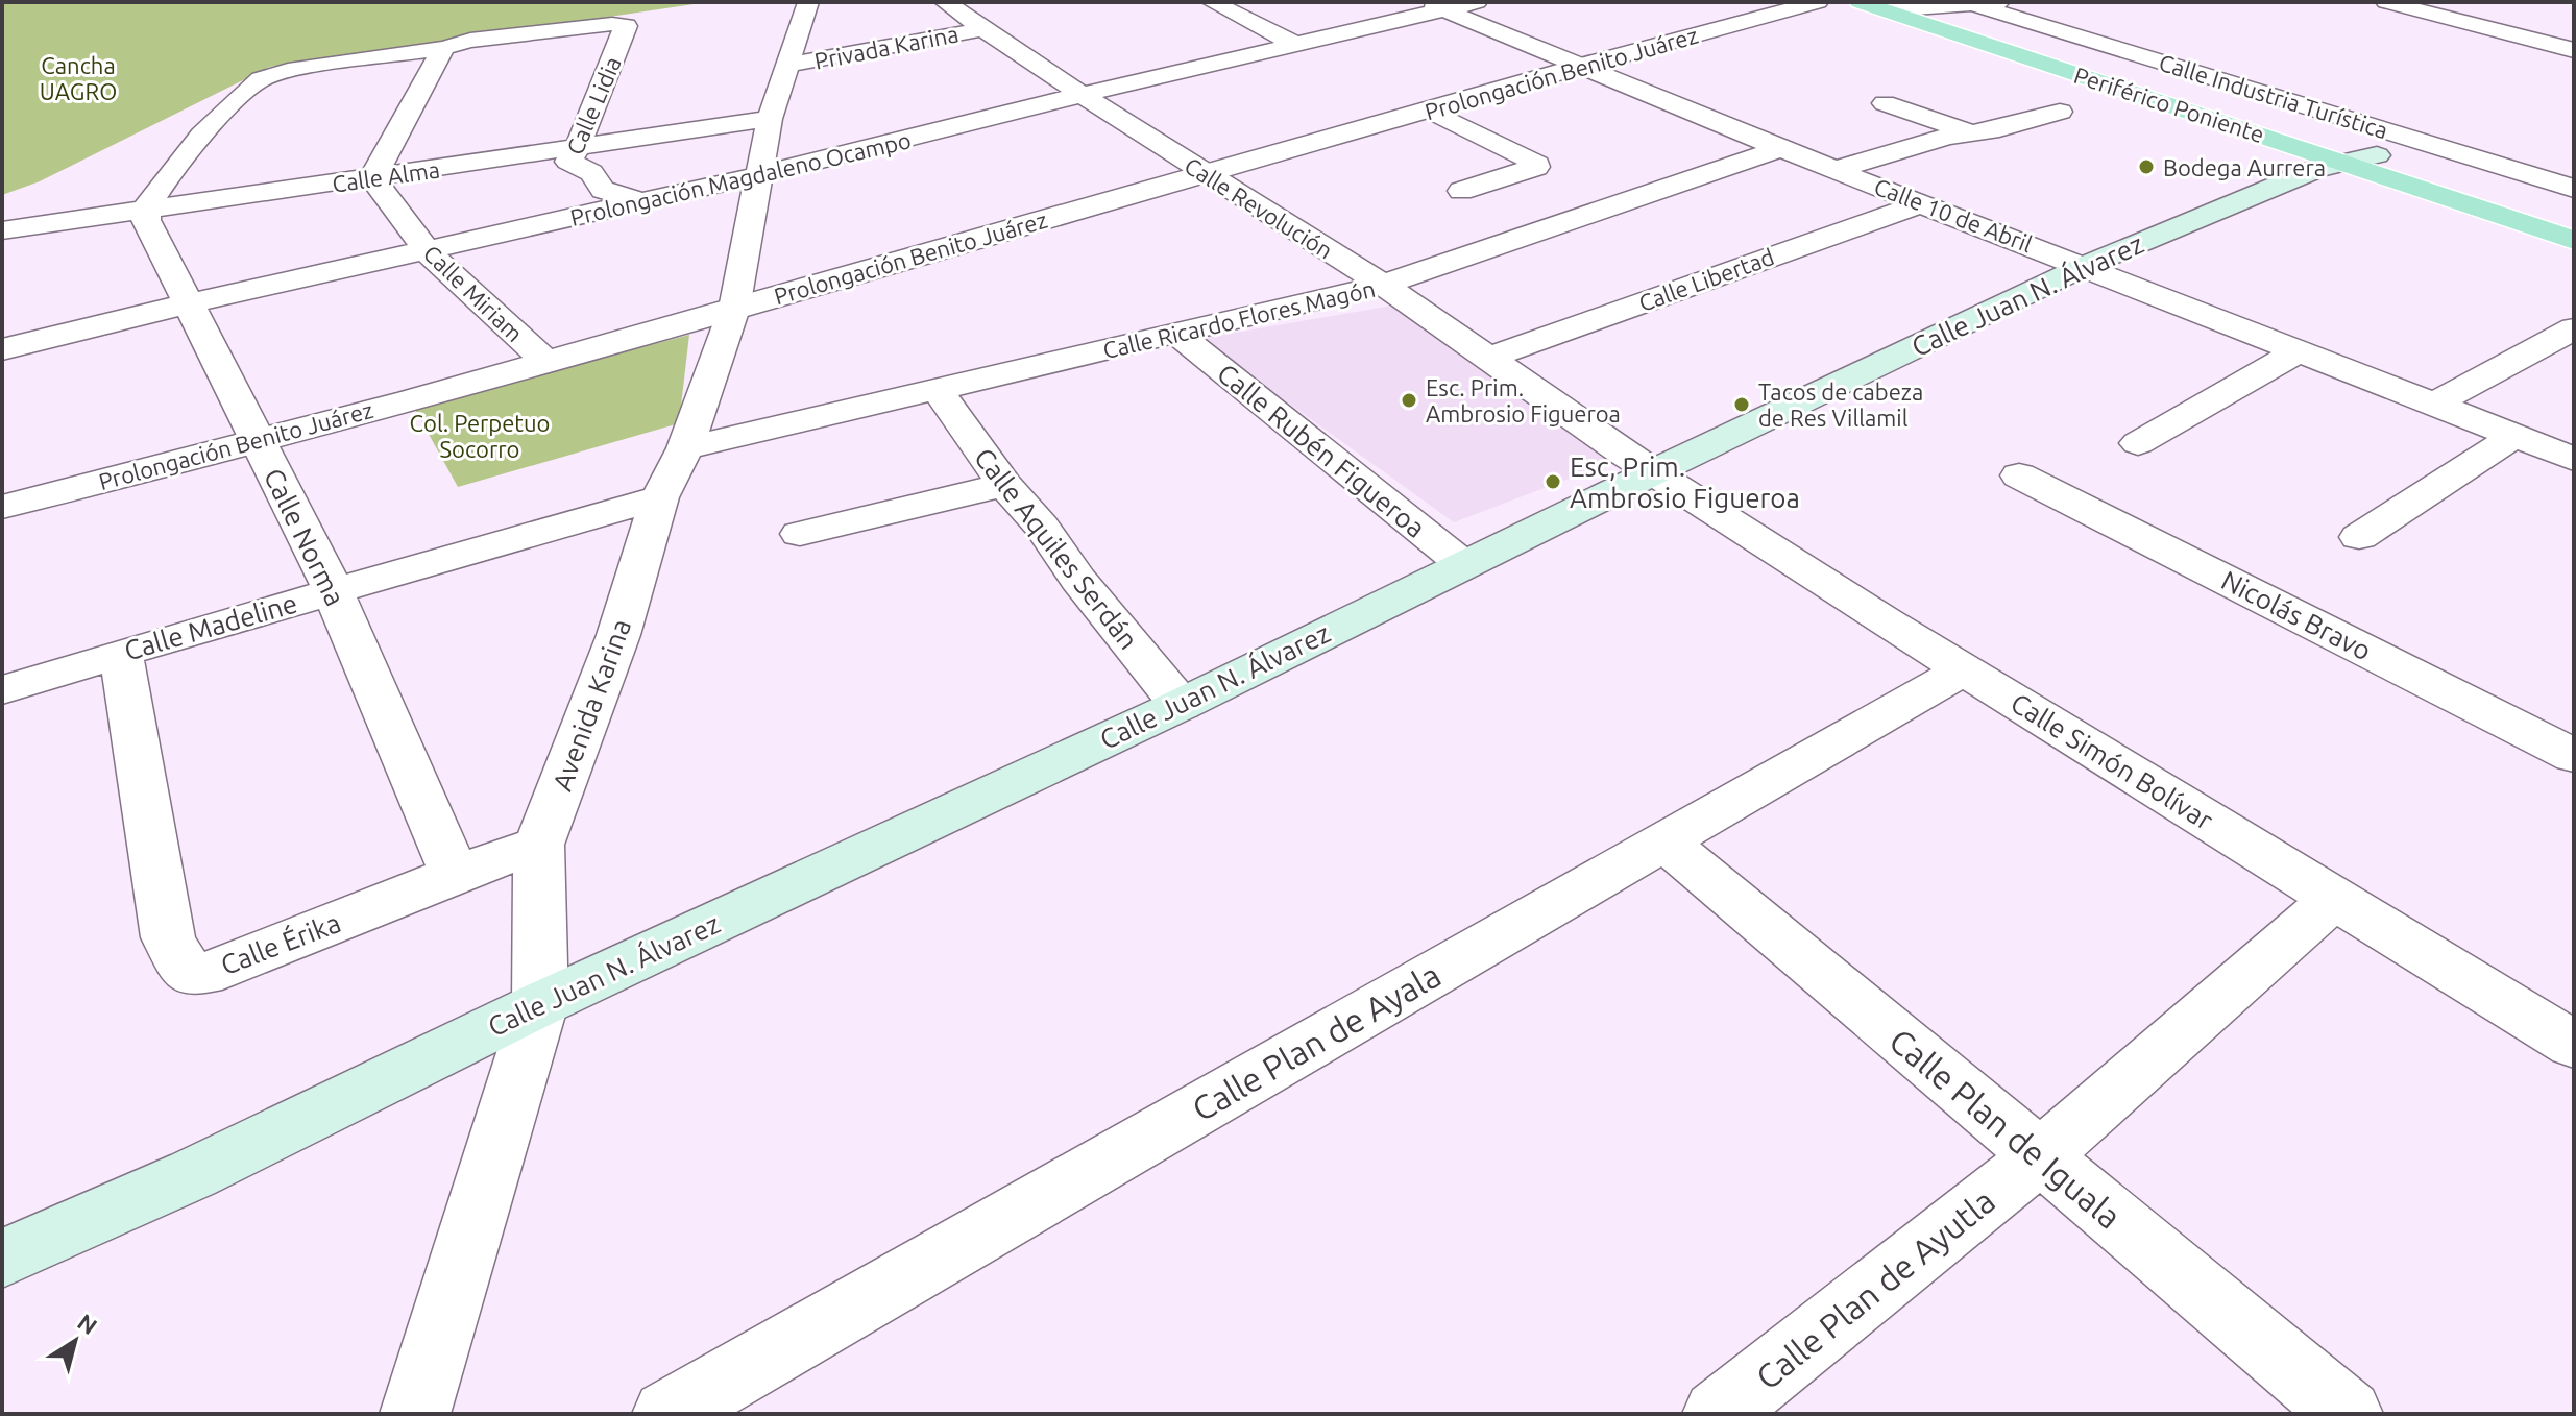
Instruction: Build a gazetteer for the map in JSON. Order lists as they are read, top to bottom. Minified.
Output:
{"streets":{"main road":["Periférico Poniente","Calle Juan N. Álvarez"],"street":["Privada Karina","Prolongación Benito Juárez","Calle Industria Turística","Calle Lidia","Calle Alma","Prolongación Magdaleno Ocampo","Calle Revolución","Calle 10 de Abril","Calle Libertad","Calle Miriam","Calle Ricardo Flores Magón","Calle Rubén Figueroa","Calle Norma","Calle Aquiles Serdán","Nicolás Bravo","Calle Madeline","Avenida Karina","Calle Simón Bolívar","Calle Érika","Calle Plan de Ayala","Calle Plan de Iguala","Calle Plan de Ayutla"]},"crossings":[["Privada Karina","Calle Revolución"],["Privada Karina","Avenida Karina"],["Prolongación Benito Juárez","Calle Revolución"],["Prolongación Benito Juárez","Calle 10 de Abril"],["Prolongación Benito Juárez","Calle Miriam"],["Prolongación Benito Juárez","Calle Norma"],["Prolongación Benito Juárez","Avenida Karina"],["Calle Industria Turística","Calle Juan N. Álvarez"],["Periférico Poniente","Calle Juan N. Álvarez"],["Calle Lidia","Calle Alma"],["Calle Lidia","Prolongación Magdaleno Ocampo"],["Calle Alma","Calle Miriam"],["Calle Alma","Calle Norma"],["Calle Alma","Avenida Karina"],["Prolongación Magdaleno Ocampo","Calle Revolución"],["Prolongación Magdaleno Ocampo","Calle 10 de Abril"],["Prolongación Magdaleno Ocampo","Calle Miriam"],["Prolongación Magdaleno Ocampo","Calle Norma"],["Prolongación Magdaleno Ocampo","Avenida Karina"],["Calle Revolución","Calle Libertad"],["Calle Revolución","Calle Juan N. Álvarez"],["Calle Revolución","Calle Ricardo Flores Magón"],["Calle Revolución","Calle Simón Bolívar"],["Calle 10 de Abril","Calle Libertad"],["Calle 10 de Abril","Calle Juan N. Álvarez"],["Calle 10 de Abril","Calle Ricardo Flores Magón"],["Calle Juan N. Álvarez","Calle Rubén Figueroa"],["Calle Juan N. Álvarez","Calle Aquiles Serdán"],["Calle Juan N. Álvarez","Avenida Karina"],["Calle Juan N. Álvarez","Calle Simón Bolívar"],["Calle Ricardo Flores Magón","Calle Rubén Figueroa"],["Calle Ricardo Flores Magón","Calle Aquiles Serdán"],["Calle Ricardo Flores Magón","Avenida Karina"],["Calle Norma","Calle Madeline"],["Calle Norma","Calle Érika"],["Calle Madeline","Avenida Karina"],["Calle Madeline","Calle Érika"],["Avenida Karina","Calle Érika"],["Calle Simón Bolívar","Calle Plan de Ayala"],["Calle Simón Bolívar","Calle Plan de Ayutla"],["Calle Plan de Ayala","Calle Plan de Iguala"],["Calle Plan de Iguala","Calle Plan de Ayutla"]],"parks":["Cancha UAGRO","Col. Perpetuo Socorro"],"places":["Bodega Aurrera","Esc. Prim. Ambrosio Figueroa","Tacos de cabeza de Res Villamil","Esc, Prim. Ambrosio Figueroa"],"north":"top right"}
